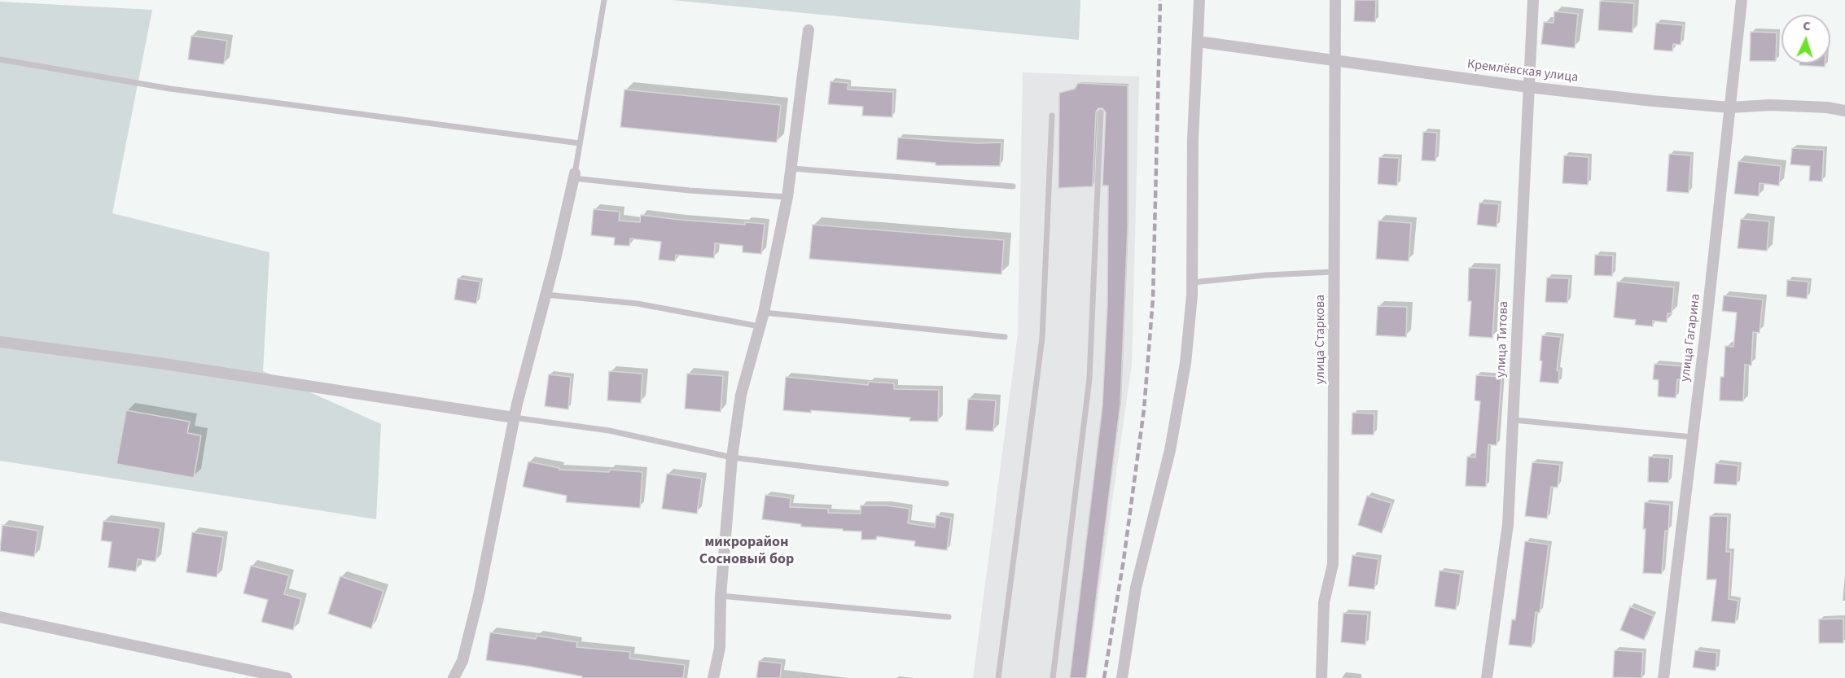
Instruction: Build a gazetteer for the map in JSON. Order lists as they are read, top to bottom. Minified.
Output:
{"streets":{"street":["Кремлёвская улица","улица Гагарина","улица Старкова","улица Титова"]},"crossings":[["Кремлёвская улица","улица Гагарина"],["Кремлёвская улица","улица Старкова"],["Кремлёвская улица","улица Титова"]],"districts":["микрорайон Сосновый бор"],"north":"top"}
